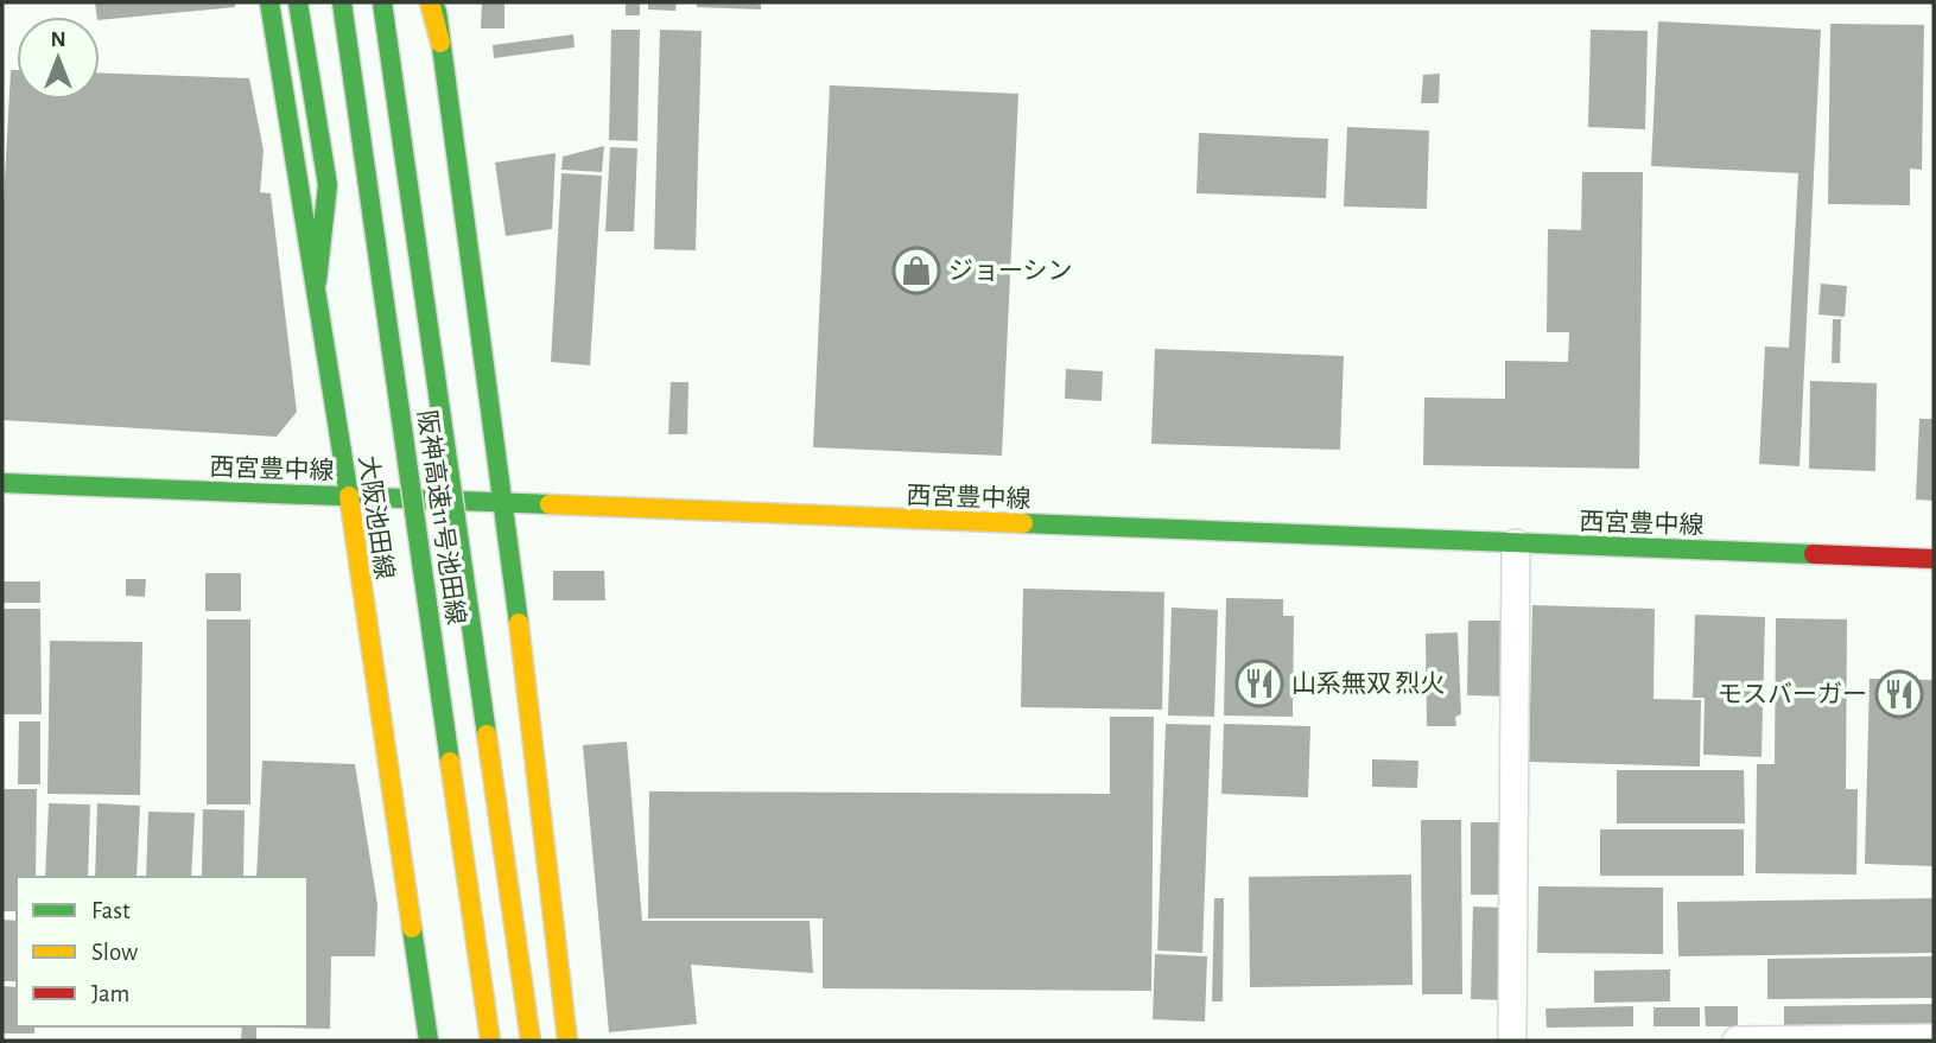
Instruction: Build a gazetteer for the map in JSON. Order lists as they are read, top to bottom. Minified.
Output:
{"streets":{"main road":["西宮豊中線","大阪池田線","阪神高速11号池田線"]},"crossings":[["西宮豊中線","大阪池田線"]],"places":{"shop":["ジョーシン"],"restaurant":["山系無双 烈火","モスバーガー"]},"legend":["Fast","Slow","Jam"],"north":"top"}
